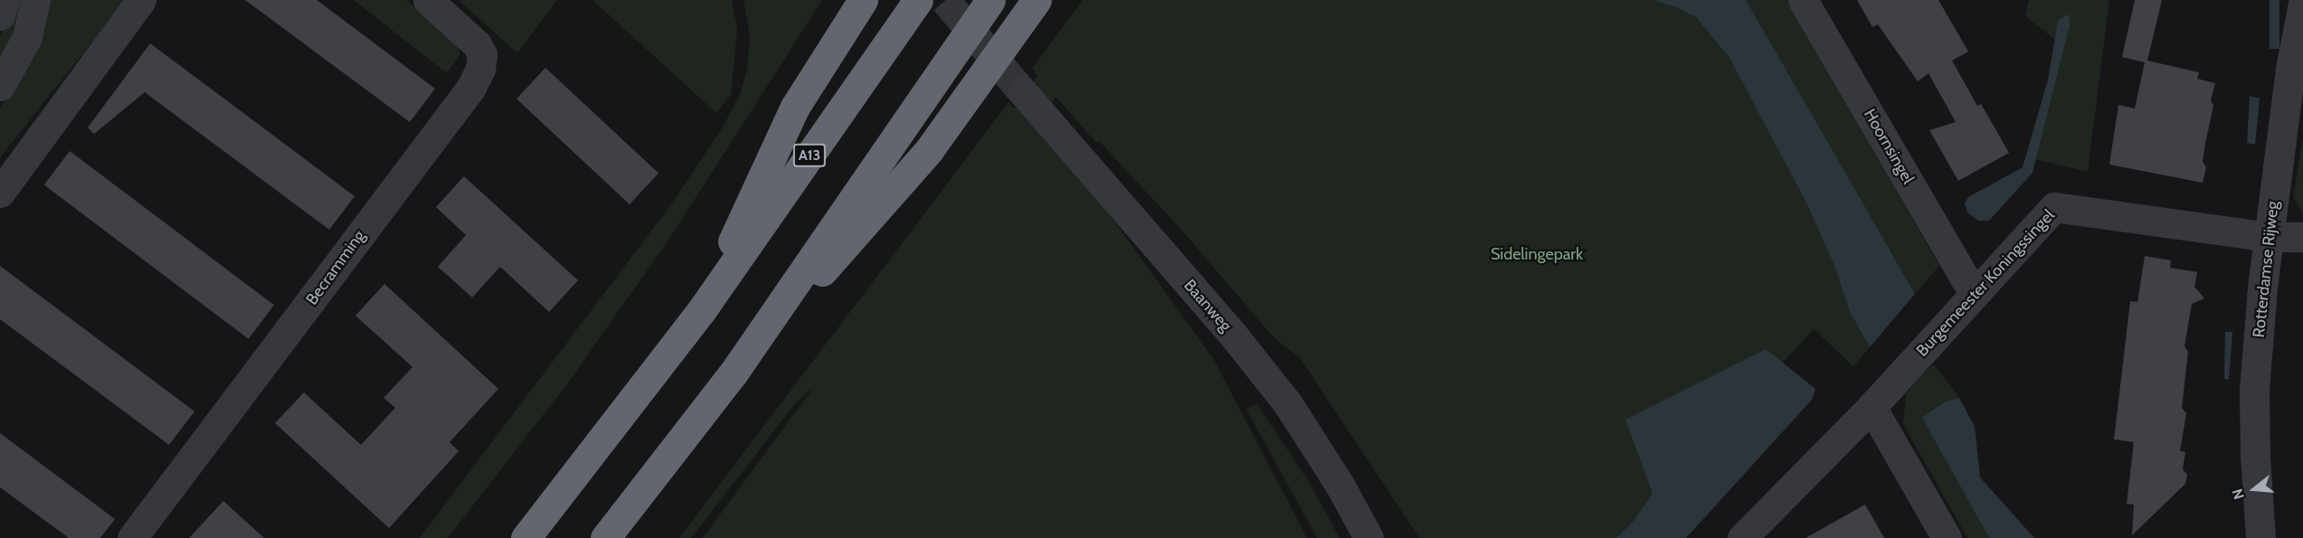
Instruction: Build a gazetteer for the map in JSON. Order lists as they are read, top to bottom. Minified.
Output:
{"streets":{"highway":["A13"],"street":["Hoornsingel","Becramming","Rotterdamse Rijweg","Burgemeester Koningssingel","Baanweg"]},"crossings":[["Hoornsingel","Burgemeester Koningssingel"],["Rotterdamse Rijweg","Burgemeester Koningssingel"]],"parks":["Sidelingepark"],"north":"left"}
